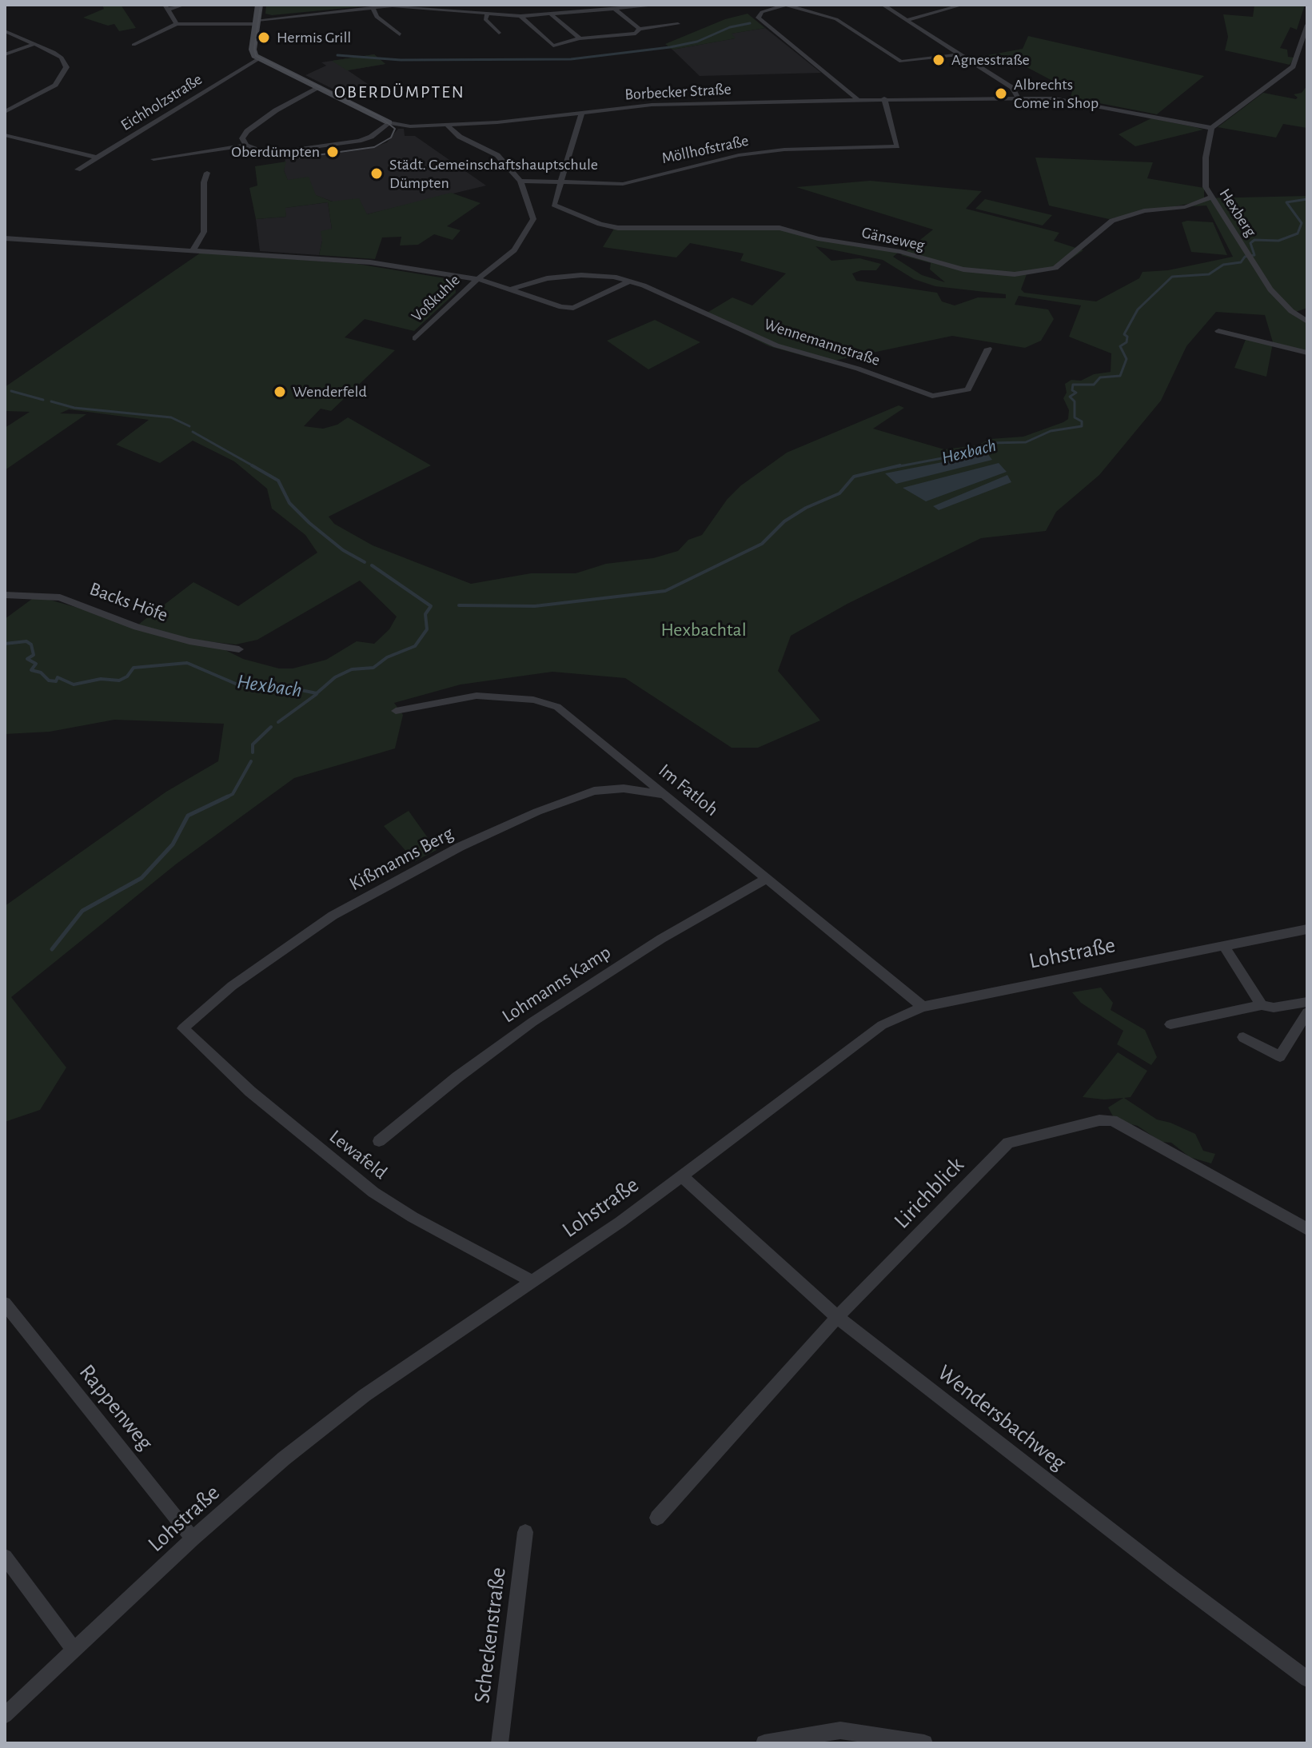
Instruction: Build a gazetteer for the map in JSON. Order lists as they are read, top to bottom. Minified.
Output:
{"streets":{"street":["Borbecker Straße","Eichholzstraße","Möllhofstraße","Hexberg","Gänseweg","Voßkuhle","Wennemannstraße","Backs Höfe","Im Fatloh","Kißmanns Berg","Lohstraße","Lohmanns Kamp","Lewafeld","Lirichblick","Rappenweg","Wendersbachweg","Scheckenstraße"]},"crossings":[["Borbecker Straße","Möllhofstraße"],["Borbecker Straße","Hexberg"],["Möllhofstraße","Gänseweg"],["Möllhofstraße","Voßkuhle"],["Hexberg","Gänseweg"],["Im Fatloh","Kißmanns Berg"],["Im Fatloh","Lohstraße"],["Im Fatloh","Lohmanns Kamp"],["Kißmanns Berg","Lewafeld"],["Lohstraße","Lewafeld"],["Lohstraße","Rappenweg"],["Lohstraße","Wendersbachweg"],["Lirichblick","Wendersbachweg"]],"districts":["OBERDÜMPTEN"],"water":["Hexbach"],"parks":["Hexbachtal"],"places":["Hermis Grill","Agnesstraße","Albrechts Come in Shop","Oberdümpten","Städt. Gemeinschaftshauptschule Dümpten","Wenderfeld"]}
